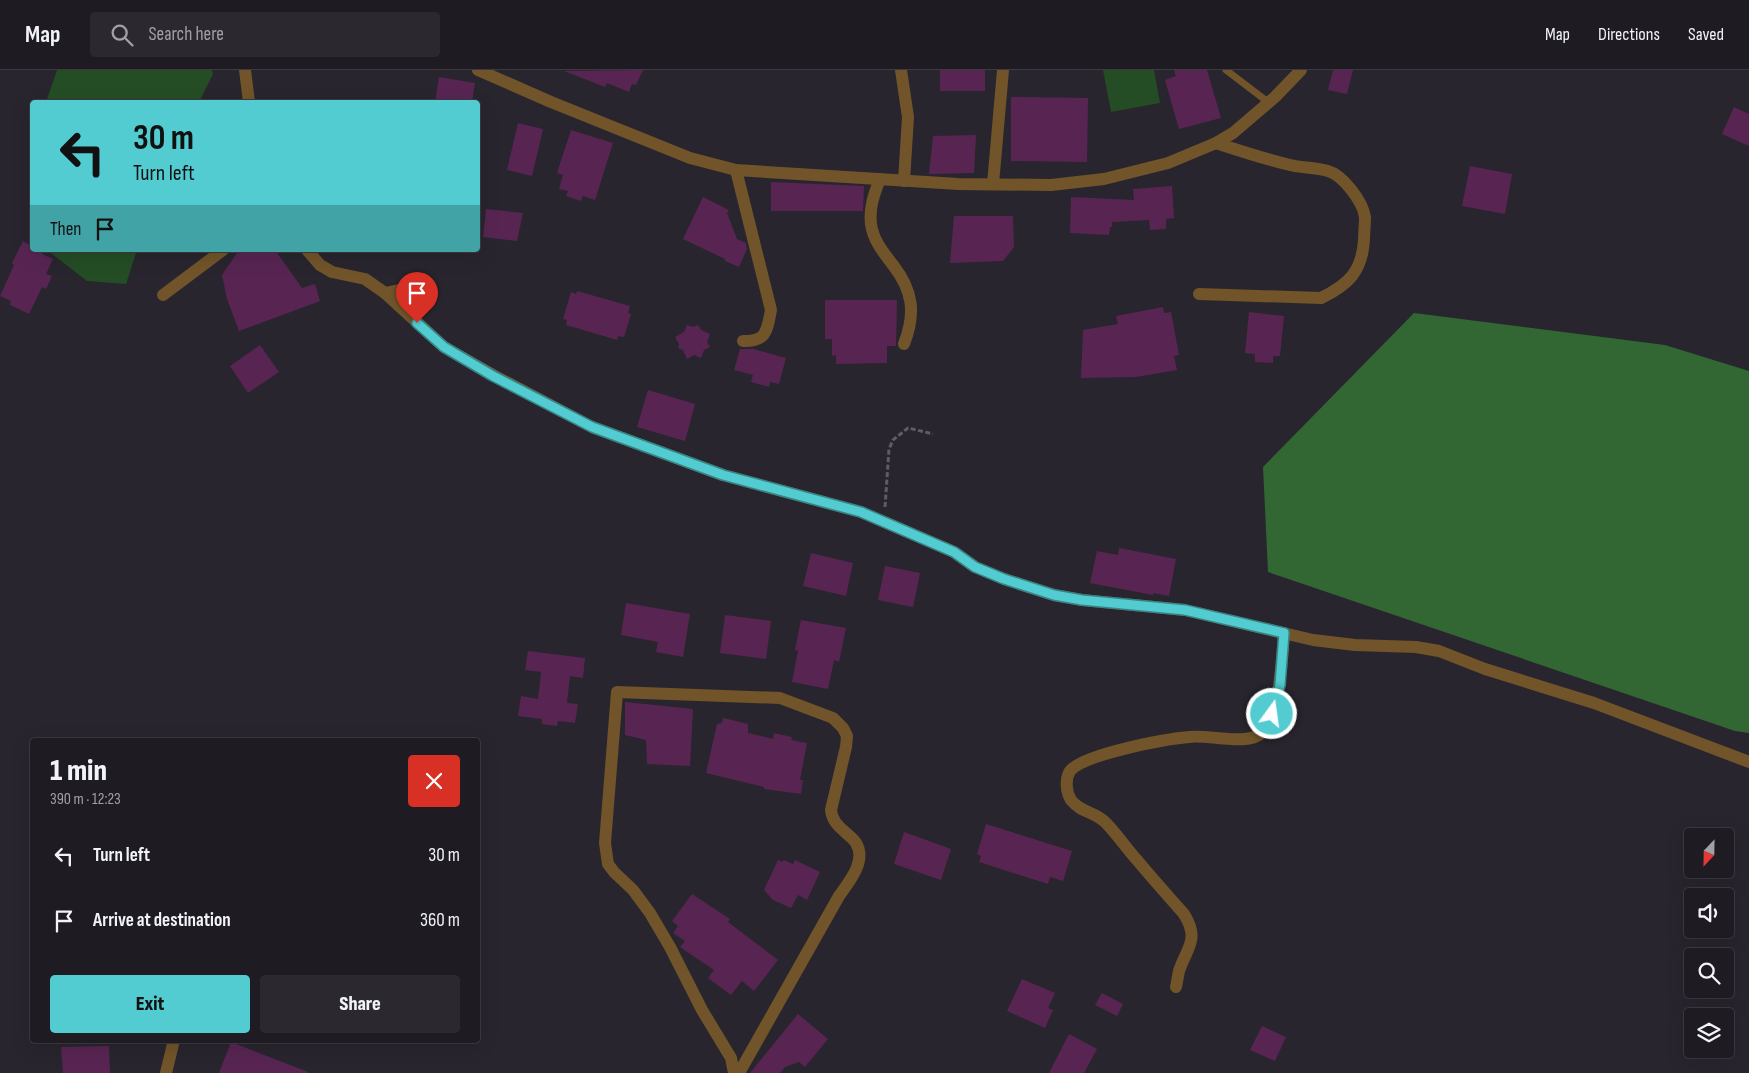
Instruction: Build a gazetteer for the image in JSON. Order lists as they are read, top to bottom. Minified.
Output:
{"north":"bottom","page":{"header":"Map","search":"Search here","nav":["Map","Directions","Saved"],"turn":["30 m","Turn left"],"then":"Then","heading":["1 min","390 m · 12:23"],"list":[{"name":"Turn left","value":"30 m"},{"name":"Arrive at destination","value":"360 m"}],"buttons":["Exit","Share"]}}
